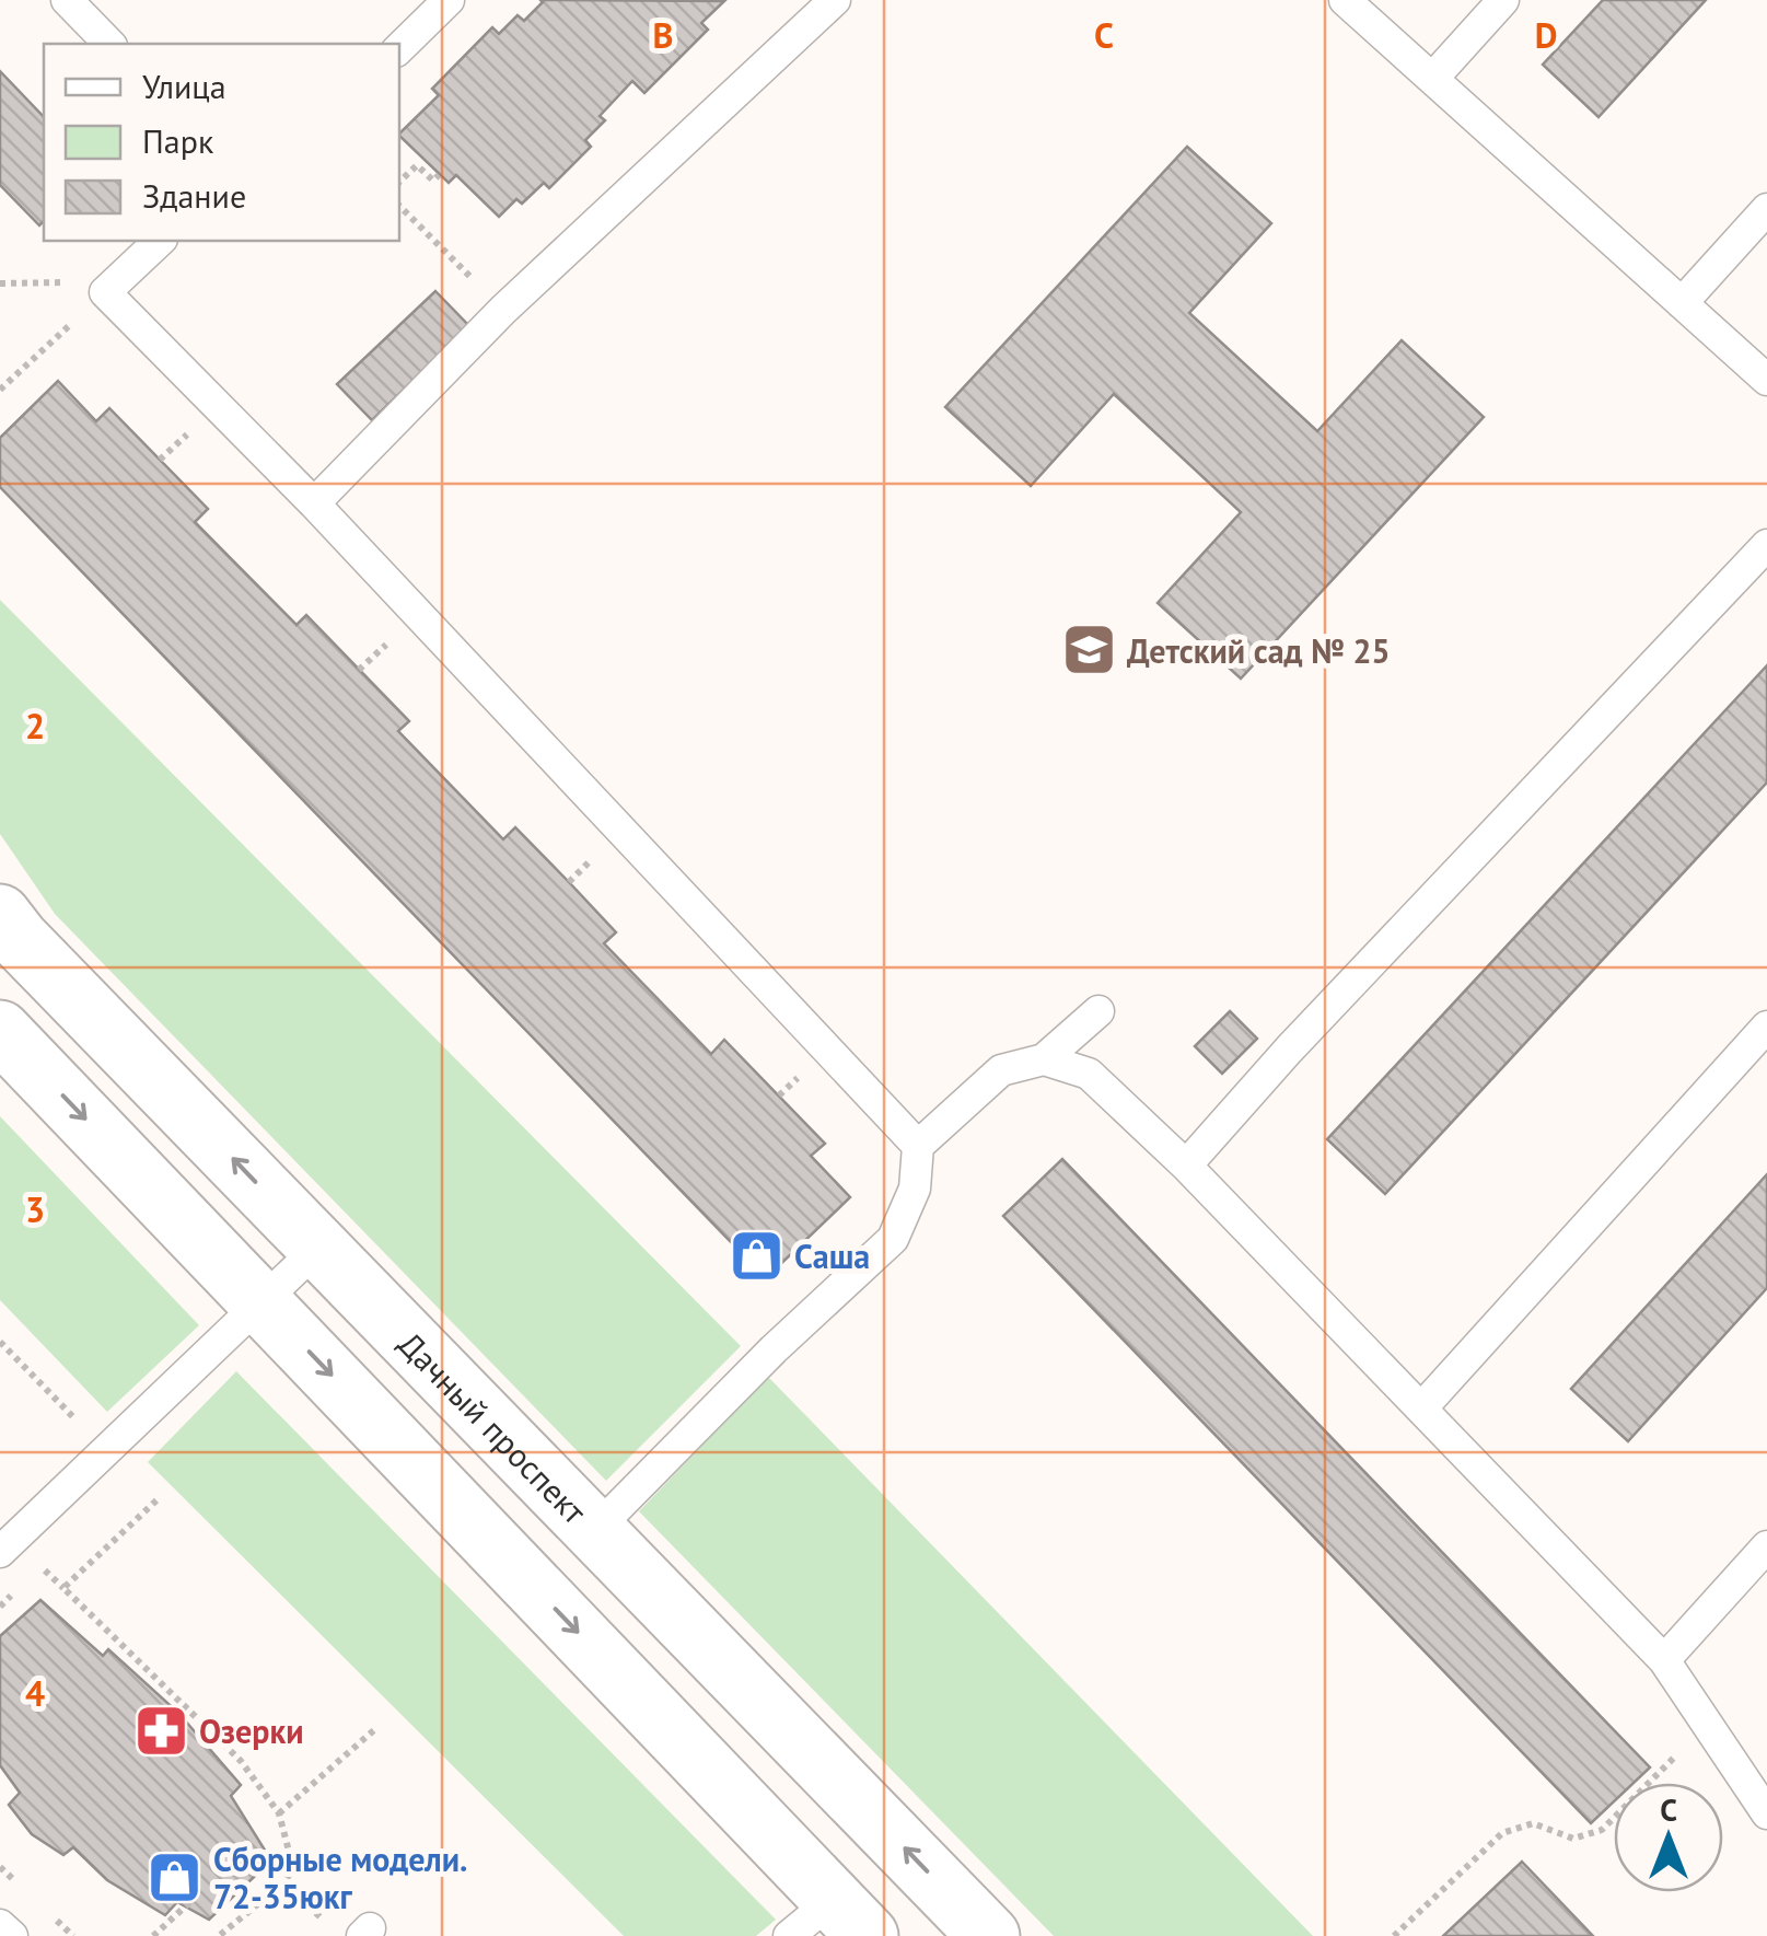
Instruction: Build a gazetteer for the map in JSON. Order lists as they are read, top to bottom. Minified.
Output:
{"streets":{"main road":["Дачный проспект"]},"places":{"school or university":["Детский сад № 25"],"shop":["Саша","Сборные модели. 72-35юкг"],"pharmacy":["Озерки"]},"legend":["Улица","Парк","Здание"],"north":"top","grid":{"columns":["B","C","D"],"rows":["2","3","4"]}}
